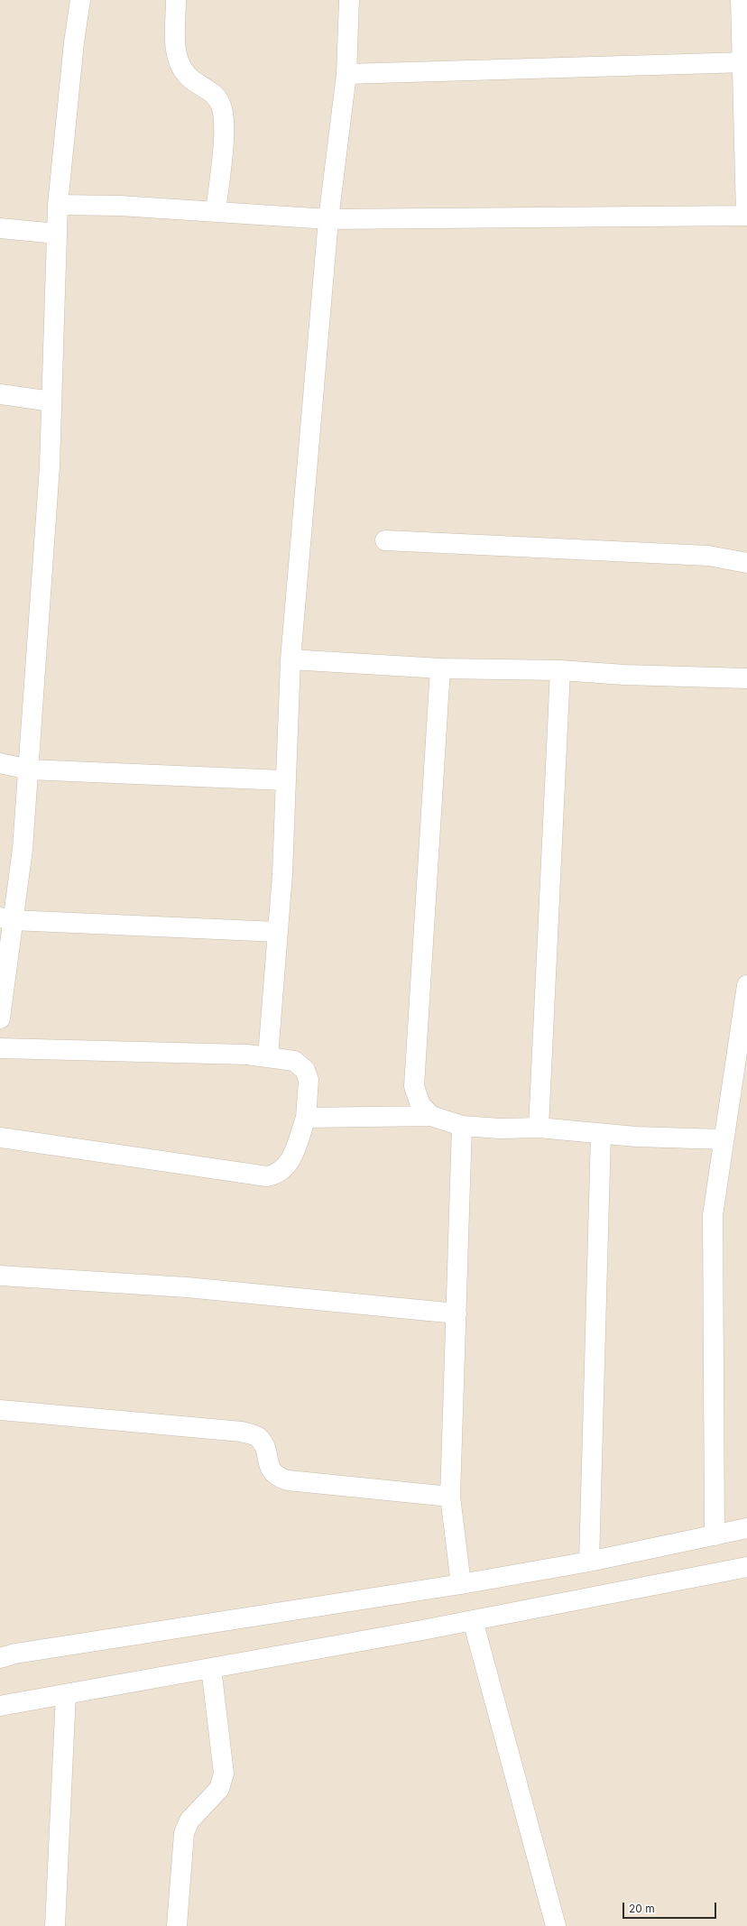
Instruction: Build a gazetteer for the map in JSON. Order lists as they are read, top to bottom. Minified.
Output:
{"scale_bar":"20 m"}
